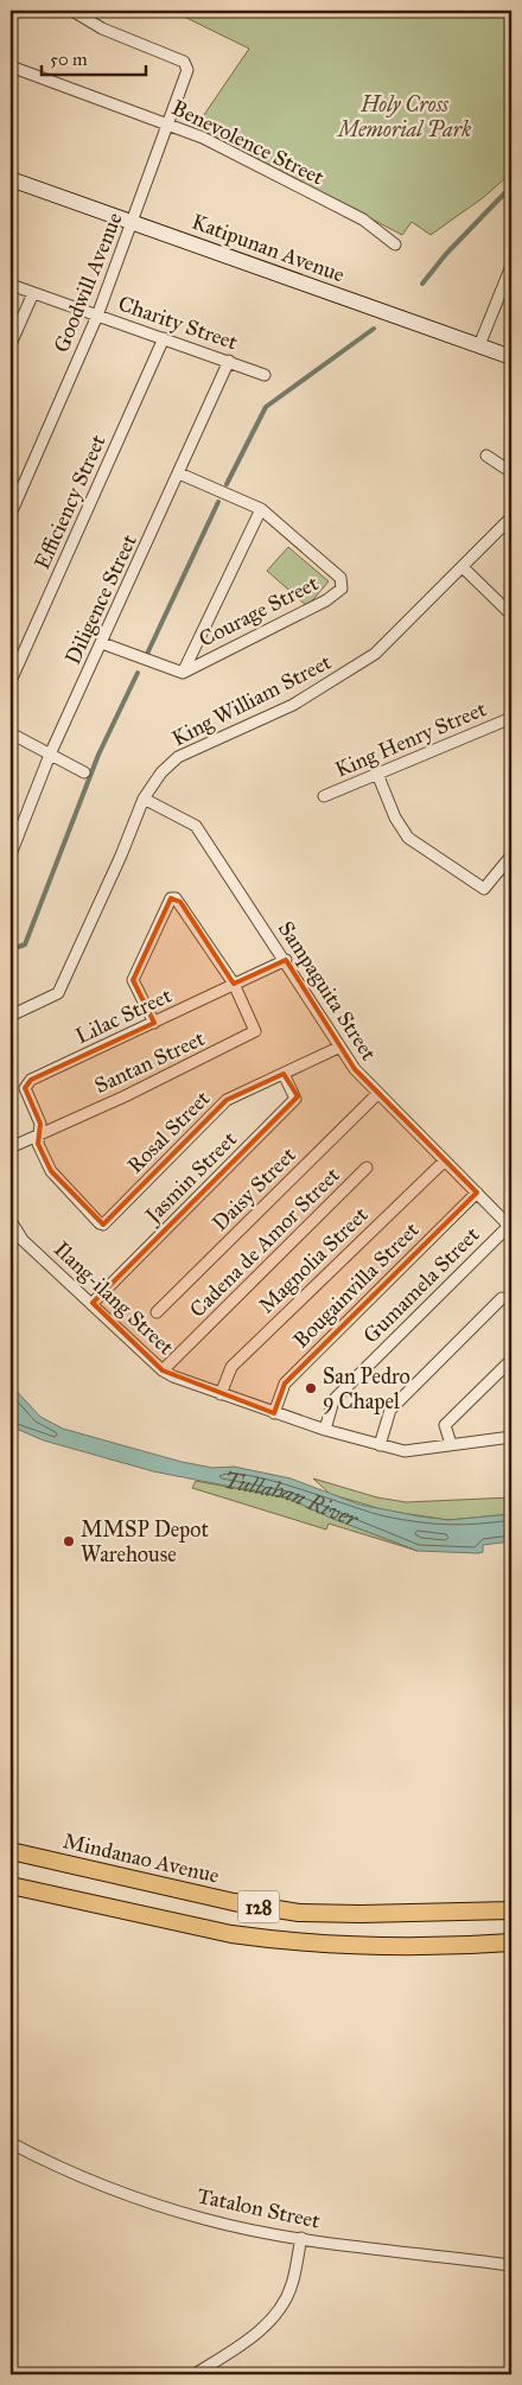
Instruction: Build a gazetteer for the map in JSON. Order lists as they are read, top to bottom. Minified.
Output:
{"streets":{"main road":["Katipunan Avenue","Mindanao Avenue","128"],"street":["Benevolence Street","Goodwill Avenue","Charity Street","Efficiency Street","Diligence Street","Courage Street","King William Street","King Henry Street","Sampaguita Street","Lilac Street","Santan Street","Rosal Street","Jasmin Street","Daisy Street","Cadena de Amor Street","Magnolia Street","Bougainvilla Street","Gumamela Street","Ilang-ilang Street","Tatalon Street"]},"crossings":[["Benevolence Street","Goodwill Avenue"],["Katipunan Avenue","Goodwill Avenue"],["Goodwill Avenue","Charity Street"],["Charity Street","Efficiency Street"],["Charity Street","Diligence Street"],["Diligence Street","Courage Street"],["King William Street","Sampaguita Street"],["Sampaguita Street","Lilac Street"],["Sampaguita Street","Rosal Street"],["Sampaguita Street","Daisy Street"],["Sampaguita Street","Magnolia Street"],["Sampaguita Street","Bougainvilla Street"],["Sampaguita Street","Gumamela Street"],["Lilac Street","Santan Street"],["Lilac Street","Rosal Street"],["Santan Street","Rosal Street"],["Rosal Street","Jasmin Street"],["Jasmin Street","Ilang-ilang Street"],["Cadena de Amor Street","Ilang-ilang Street"],["Magnolia Street","Ilang-ilang Street"],["Bougainvilla Street","Ilang-ilang Street"],["Gumamela Street","Ilang-ilang Street"]],"water":["Tullahan River"],"parks":["Holy Cross Memorial Park"],"places":["San Pedro 9 Chapel","MMSP Depot Warehouse"],"scale_bar":"50 m"}
